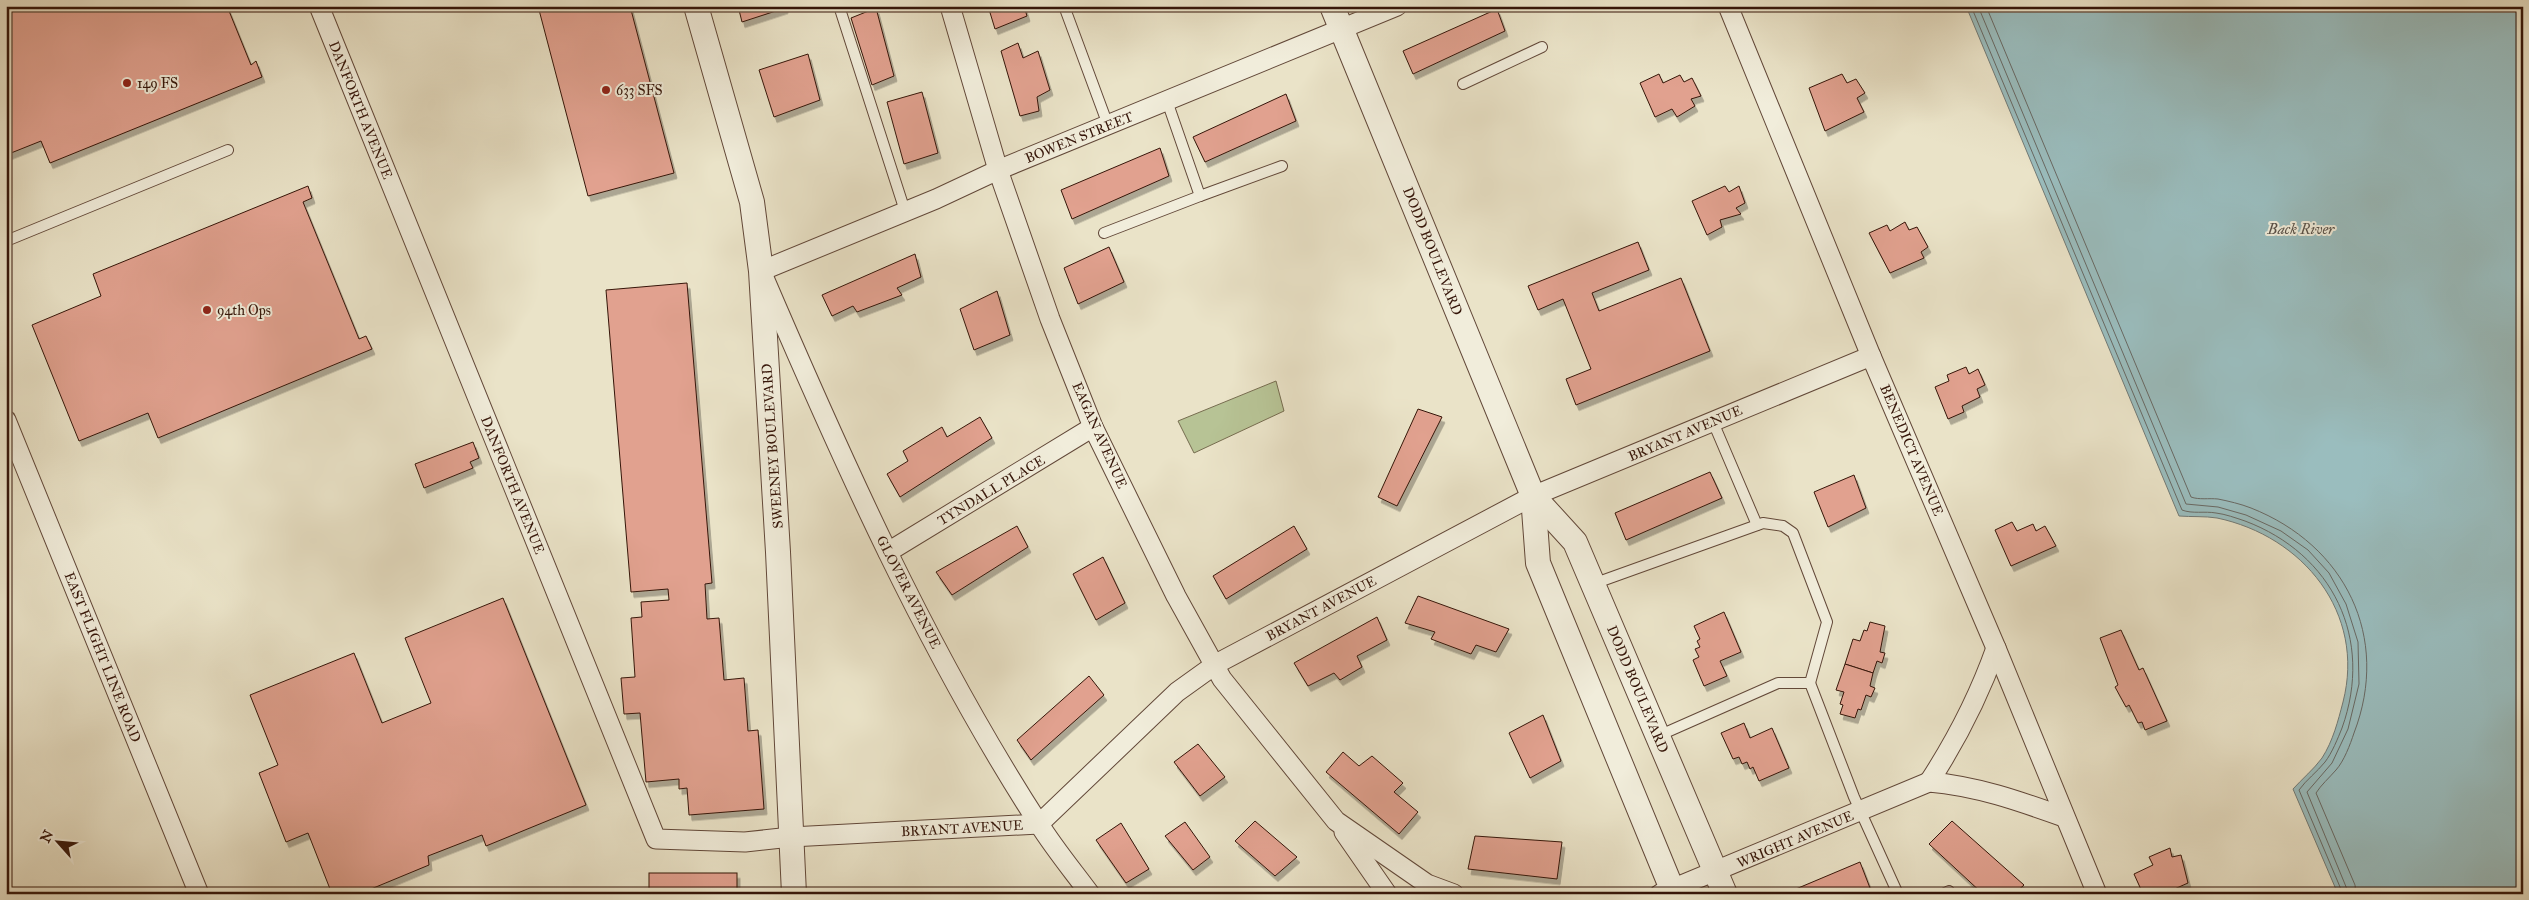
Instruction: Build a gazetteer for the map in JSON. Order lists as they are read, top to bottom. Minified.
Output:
{"streets":{"street":["DANFORTH AVENUE","BOWEN STREET","DODD BOULEVARD","BRYANT AVENUE","EAGAN AVENUE","SWEENEY BOULEVARD","BENEDICT AVENUE","TYNDALL PLACE","GLOVER AVENUE","EAST FLIGHT LINE ROAD","WRIGHT AVENUE"]},"crossings":[["DANFORTH AVENUE","BRYANT AVENUE"],["DANFORTH AVENUE","SWEENEY BOULEVARD"],["BOWEN STREET","DODD BOULEVARD"],["BOWEN STREET","EAGAN AVENUE"],["BOWEN STREET","SWEENEY BOULEVARD"],["BOWEN STREET","GLOVER AVENUE"],["DODD BOULEVARD","BRYANT AVENUE"],["DODD BOULEVARD","WRIGHT AVENUE"],["BRYANT AVENUE","EAGAN AVENUE"],["BRYANT AVENUE","SWEENEY BOULEVARD"],["BRYANT AVENUE","BENEDICT AVENUE"],["BRYANT AVENUE","GLOVER AVENUE"],["EAGAN AVENUE","TYNDALL PLACE"],["SWEENEY BOULEVARD","GLOVER AVENUE"],["BENEDICT AVENUE","WRIGHT AVENUE"],["TYNDALL PLACE","GLOVER AVENUE"]],"water":["Back River"],"places":["149 FS","633 SFS","94th Ops"],"north":"top left"}
